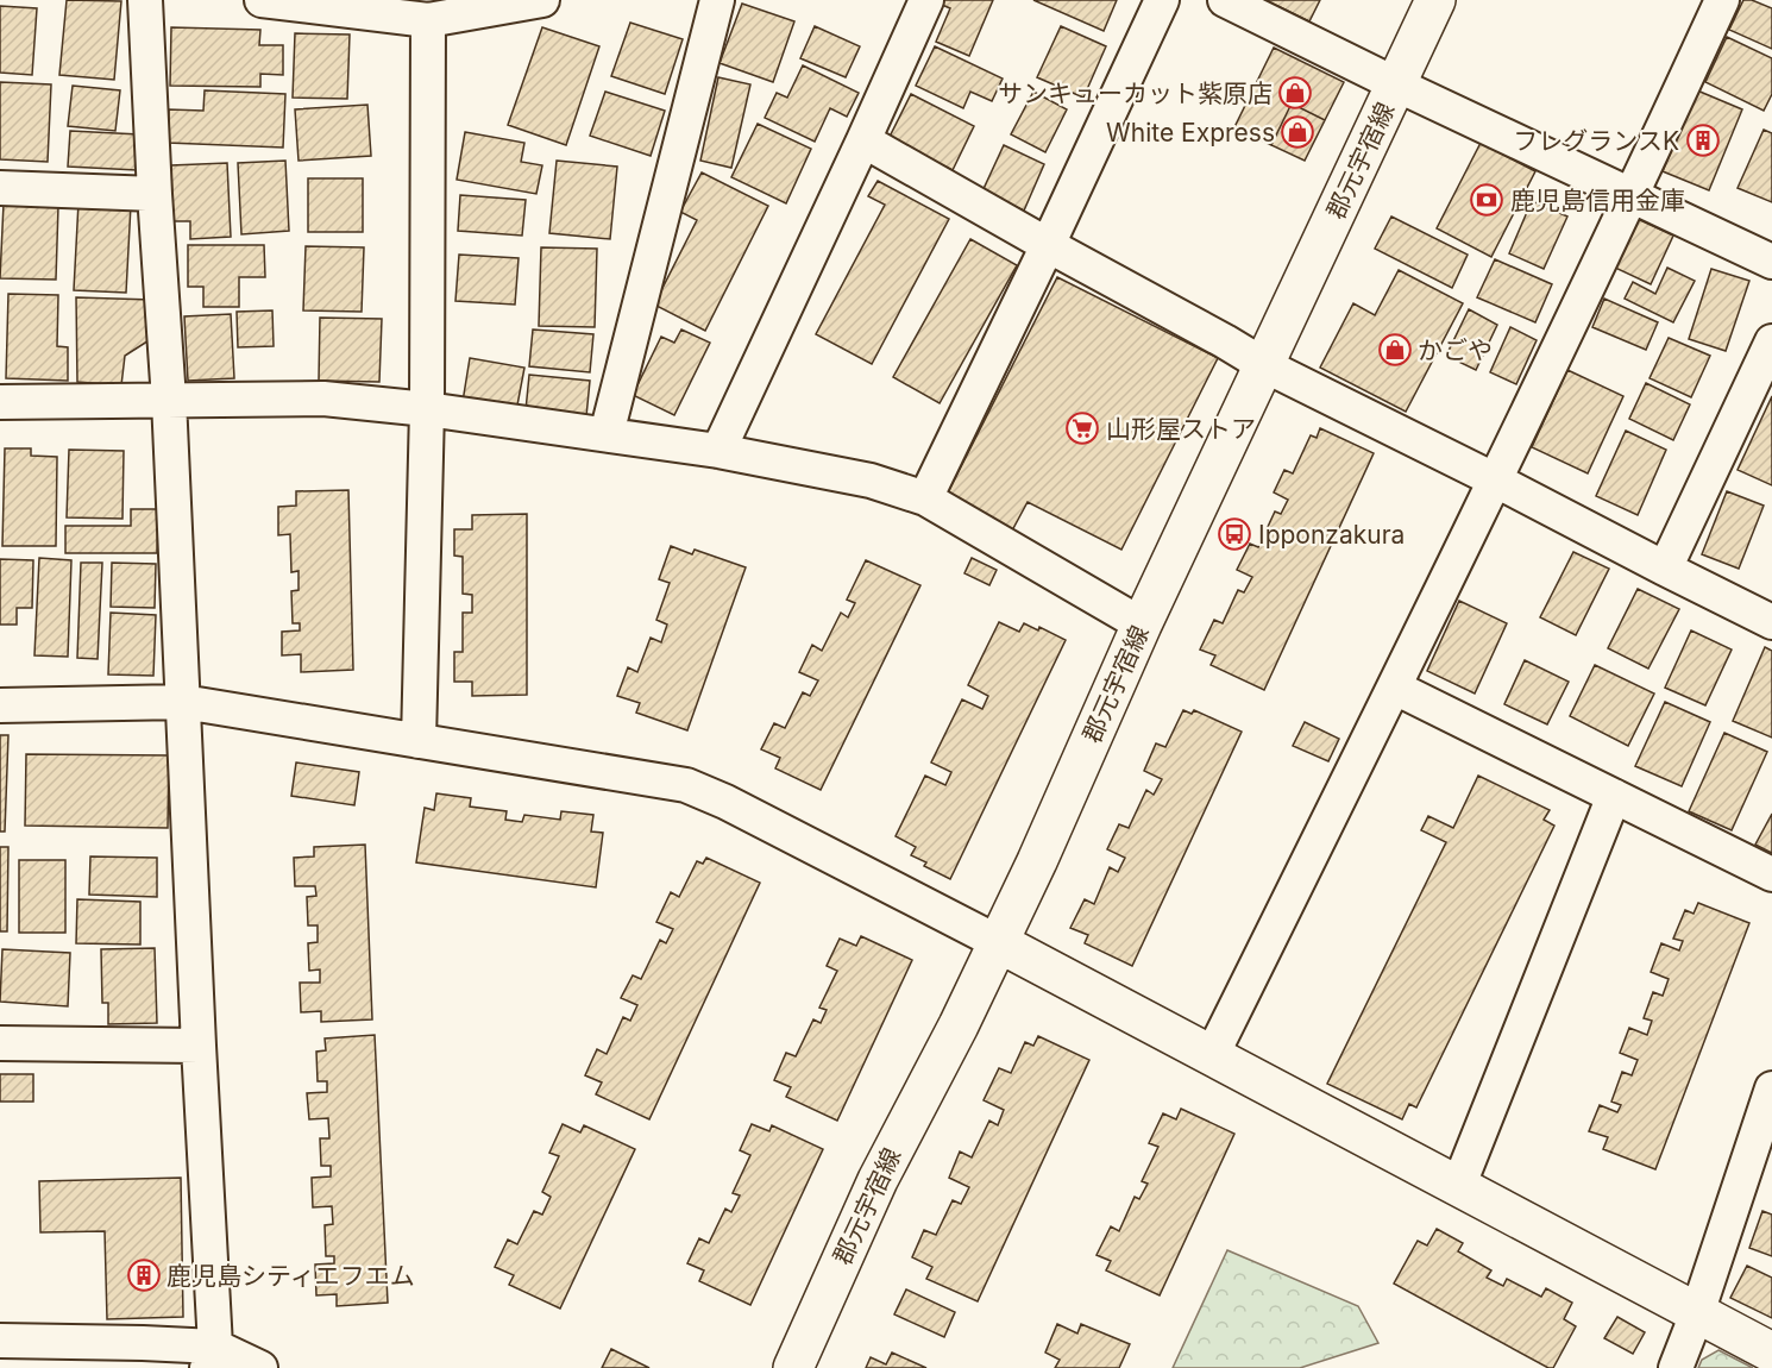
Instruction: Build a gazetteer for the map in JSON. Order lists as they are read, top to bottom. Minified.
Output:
{"streets":{"street":["郡元宇宿線"]},"places":{"shop":["サンキューカット紫原店","White Express","かごや"],"building":["フレグランスK","鹿児島シティエフエム"],"bank":["鹿児島信用金庫"],"supermarket":["山形屋ストア"],"bus stop":["Ipponzakura"]}}
